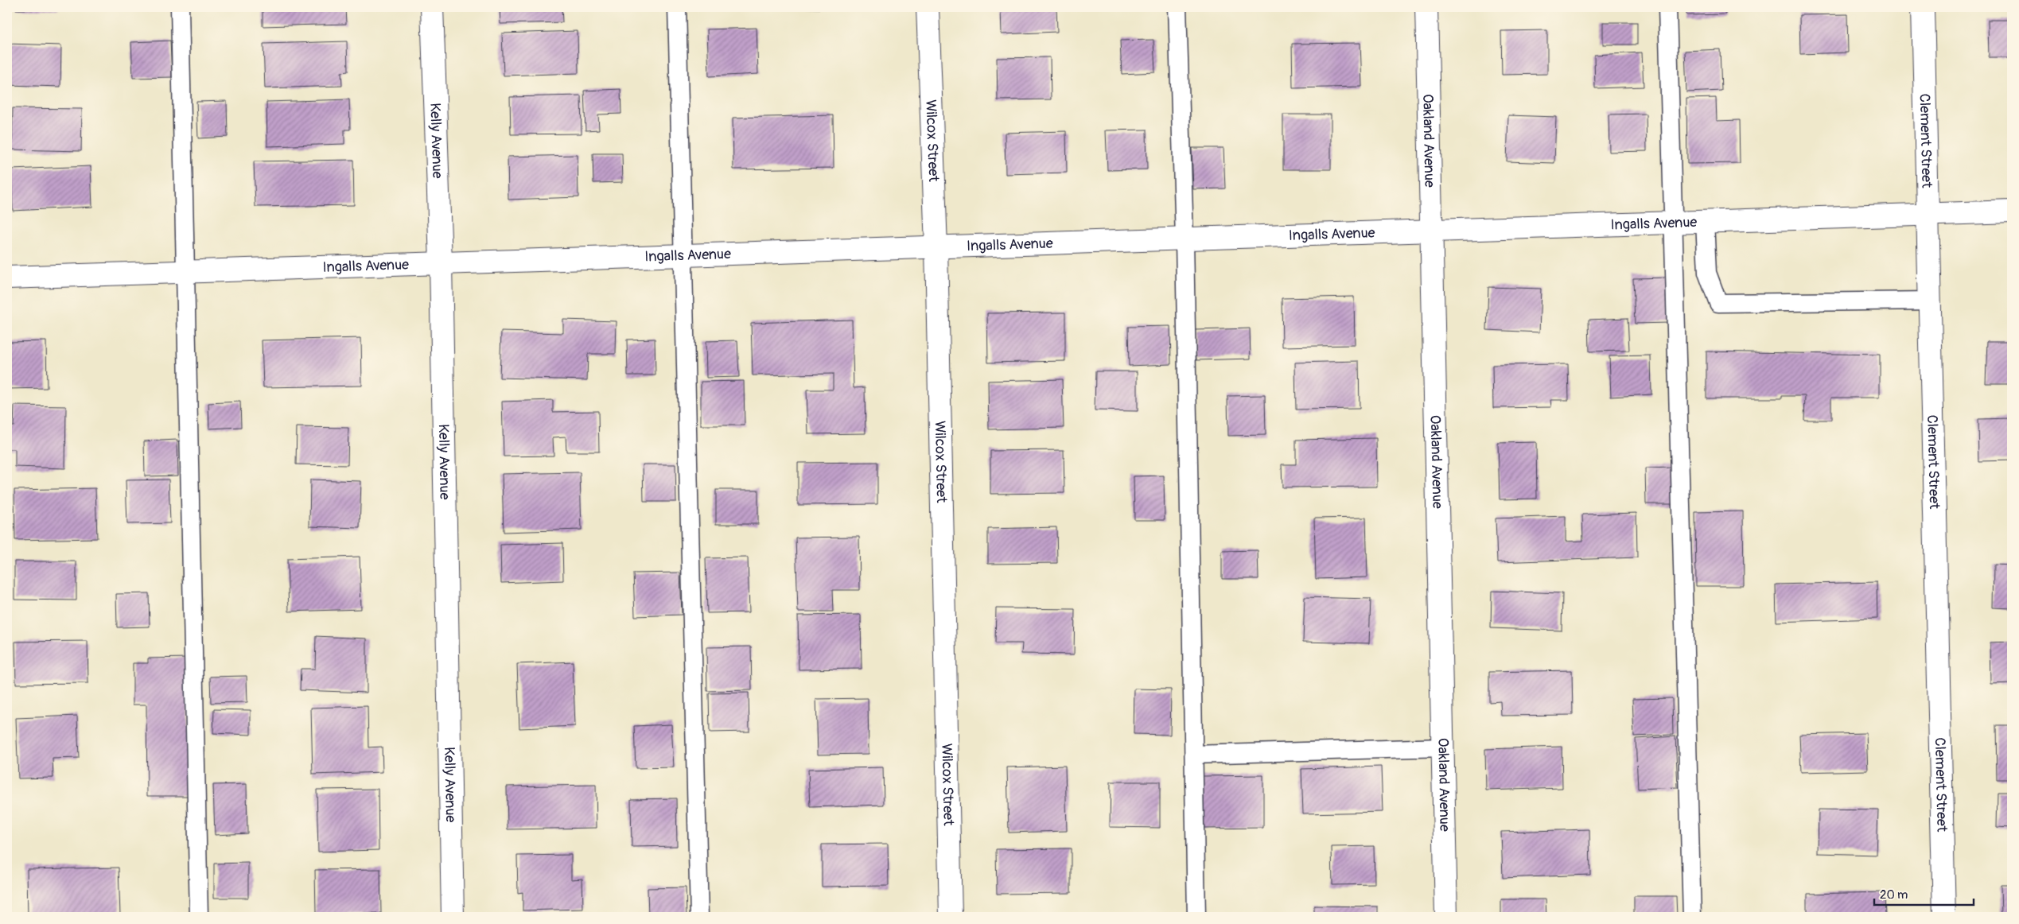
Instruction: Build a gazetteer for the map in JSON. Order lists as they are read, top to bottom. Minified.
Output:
{"streets":{"street":["Kelly Avenue","Wilcox Street","Oakland Avenue","Clement Street","Ingalls Avenue"]},"crossings":[["Kelly Avenue","Ingalls Avenue"],["Wilcox Street","Ingalls Avenue"],["Oakland Avenue","Ingalls Avenue"],["Clement Street","Ingalls Avenue"]],"scale_bar":"20 m"}
